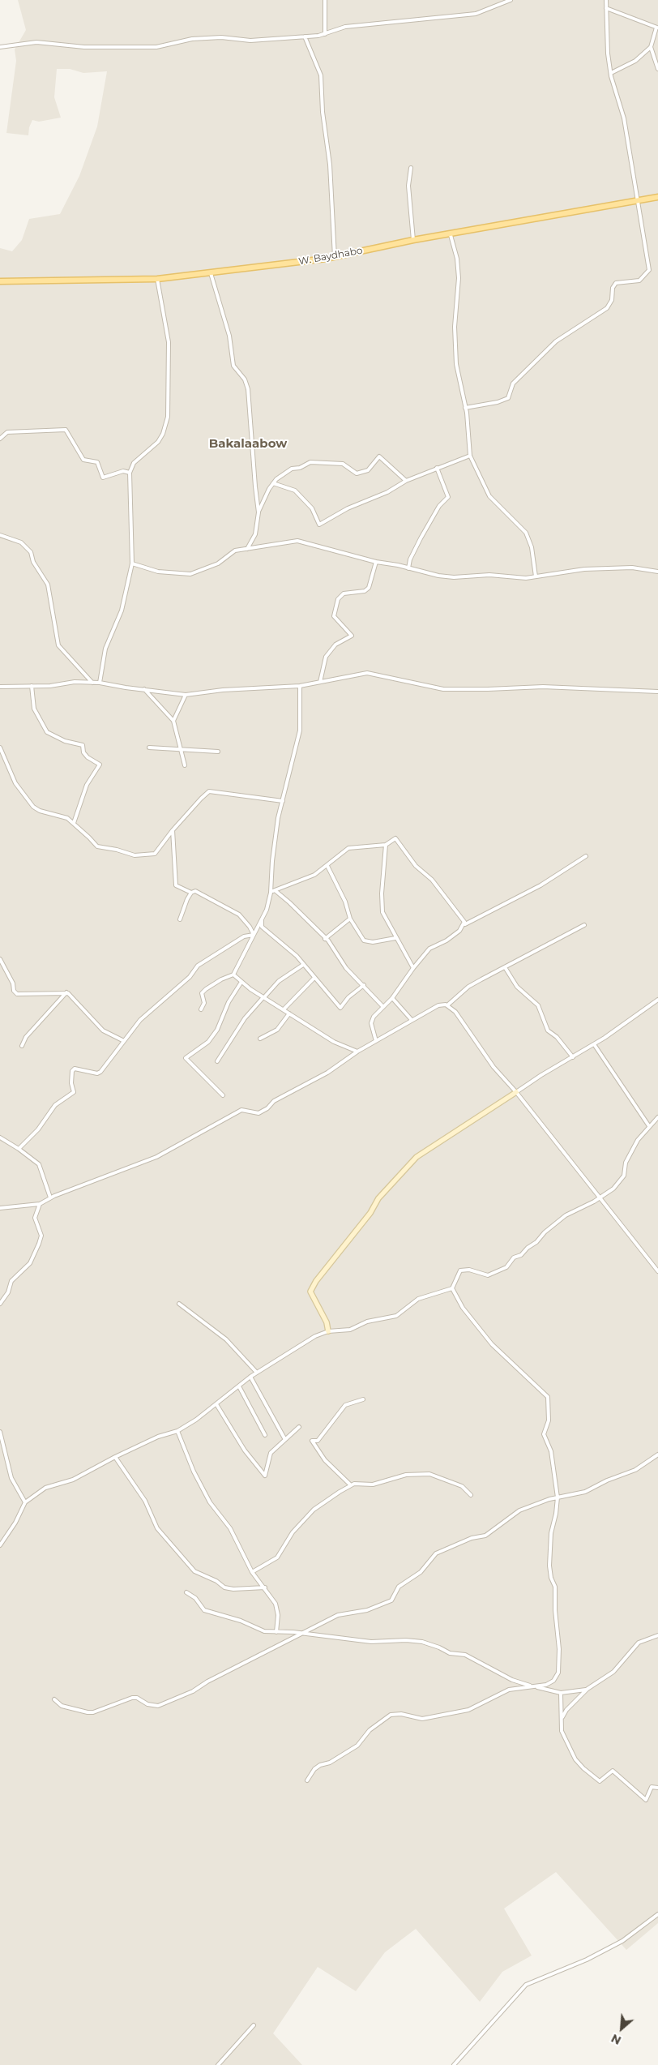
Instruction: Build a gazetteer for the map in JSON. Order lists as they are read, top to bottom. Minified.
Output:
{"streets":{"main road":["W. Baydhabo"]},"districts":["Bakalaabow"],"north":"bottom left"}
